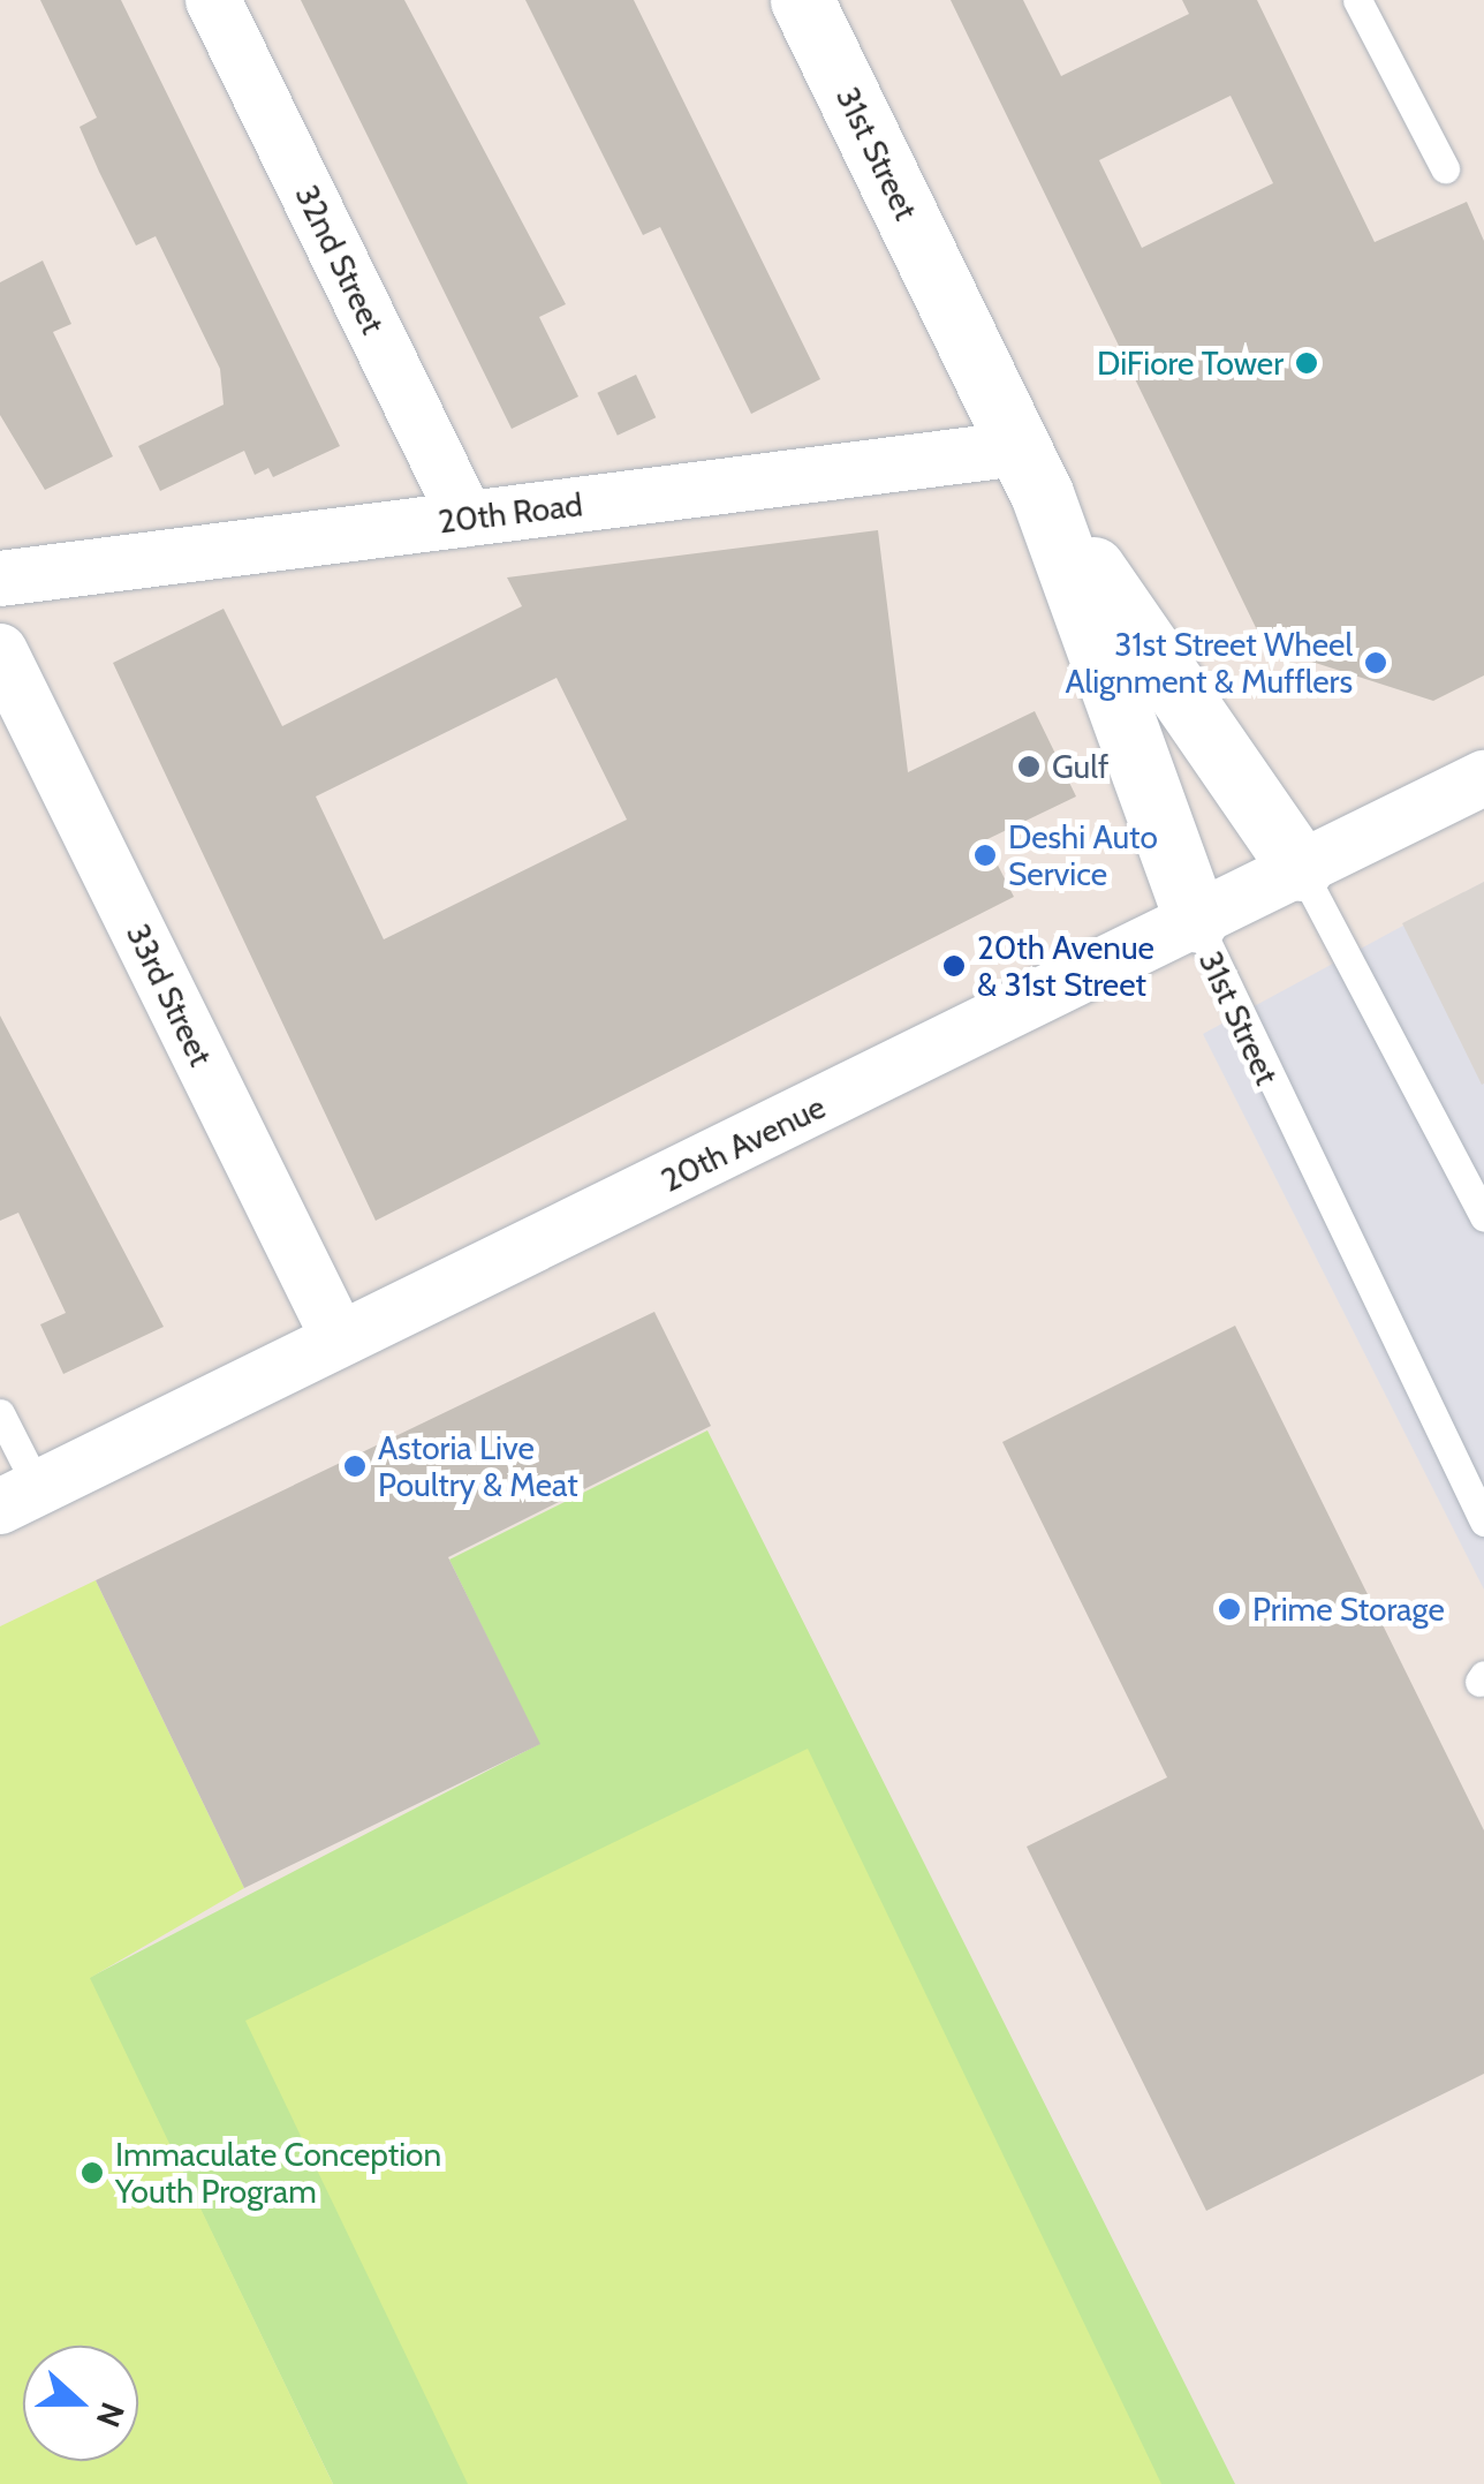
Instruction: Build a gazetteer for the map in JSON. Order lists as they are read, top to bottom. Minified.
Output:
{"streets":{"street":["31st Street","32nd Street","20th Road","33rd Street","20th Avenue"]},"crossings":[["31st Street","20th Road"],["31st Street","20th Avenue"],["32nd Street","20th Road"],["33rd Street","20th Avenue"]],"places":["DiFiore Tower","31st Street Wheel Alignment & Mufflers","Gulf","Deshi Auto Service","20th Avenue & 31st Street","Astoria Live Poultry & Meat","Prime Storage","Immaculate Conception Youth Program"],"north":"right"}
